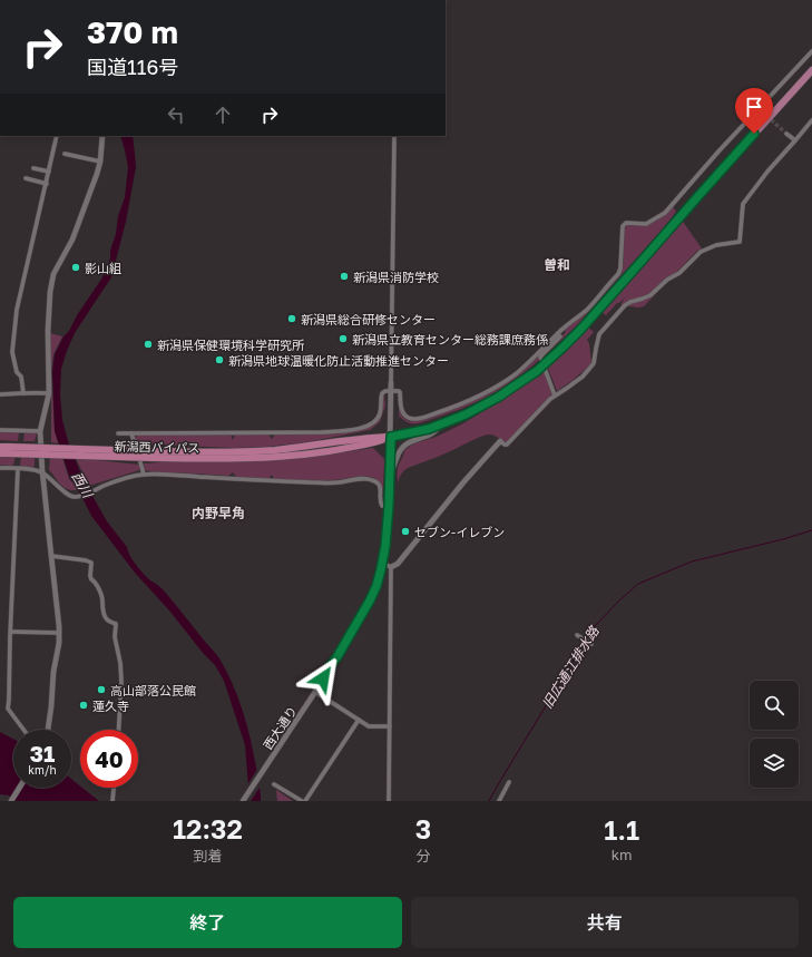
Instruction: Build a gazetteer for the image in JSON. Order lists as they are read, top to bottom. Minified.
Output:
{"streets":{"highway":["新潟西バイパス"],"street":["西大通り"]},"crossings":[["新潟西バイパス","西大通り"]],"districts":["曽和","内野早角"],"water":["西川","旧広通江排水路"],"places":["影山組","新潟県消防学校","新潟県総合研修センター","新潟県立教育センター総務課庶務係","新潟県保健環境科学研究所","新潟県地球温暖化防止活動推進センター","セブン-イレブン","高山部落公民館","蓮久寺"],"page":{"turn":["370 m","国道116号"],"speed":"31 km/h","limit":"40","eta":["12:32","到着","3","分","1.1","km"],"buttons":["終了","共有"]}}
